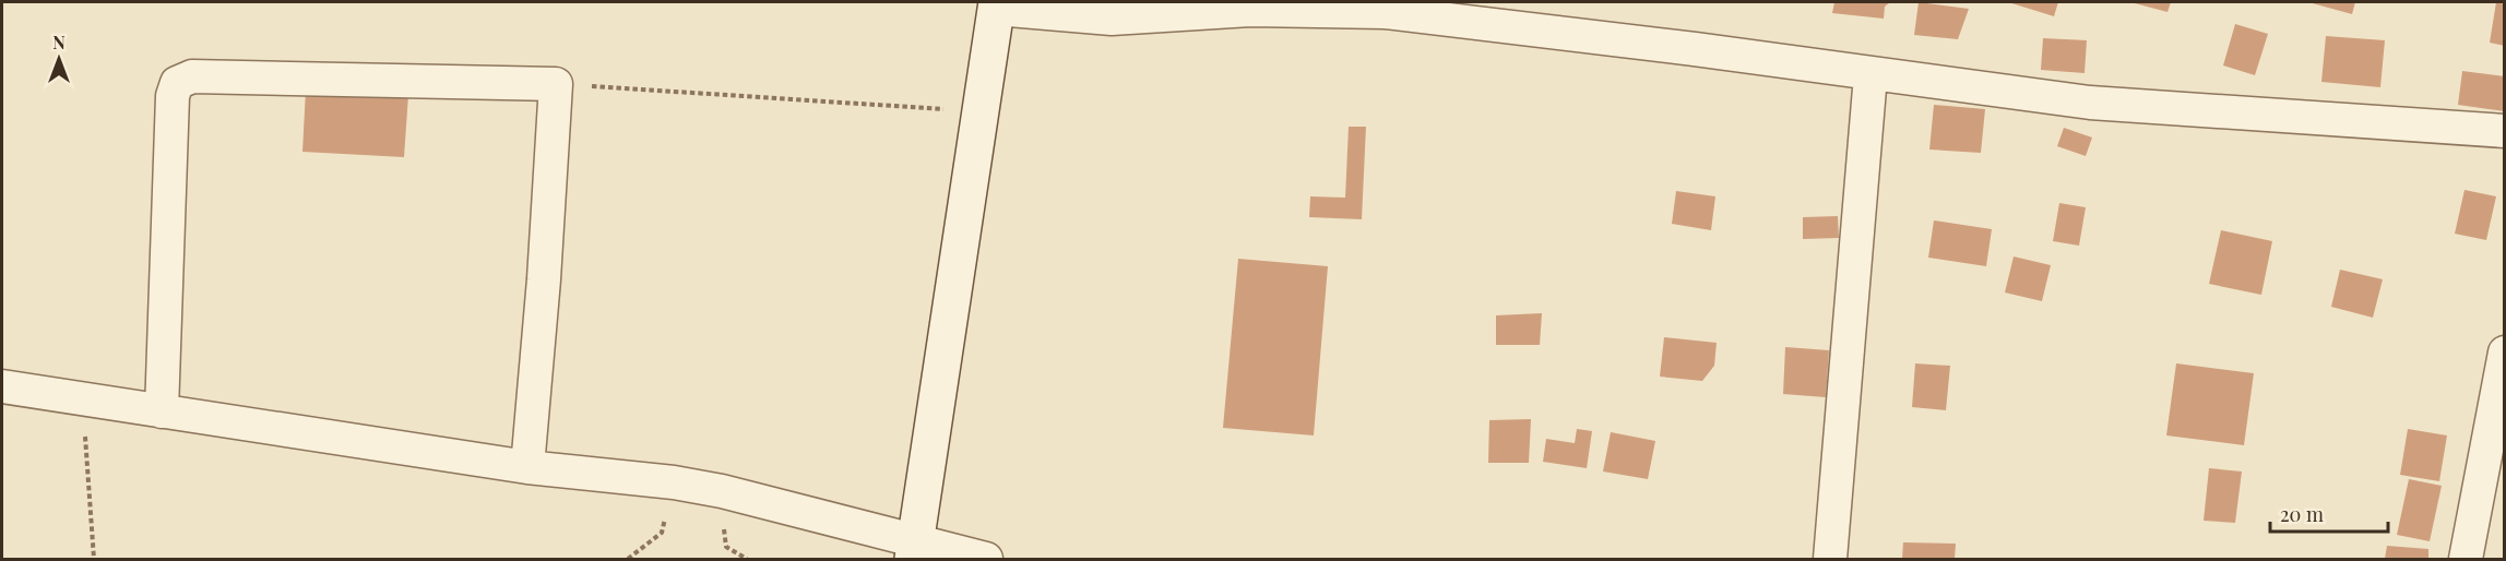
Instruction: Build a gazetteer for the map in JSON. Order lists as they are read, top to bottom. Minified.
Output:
{"scale_bar":"20 m","north":"top"}
